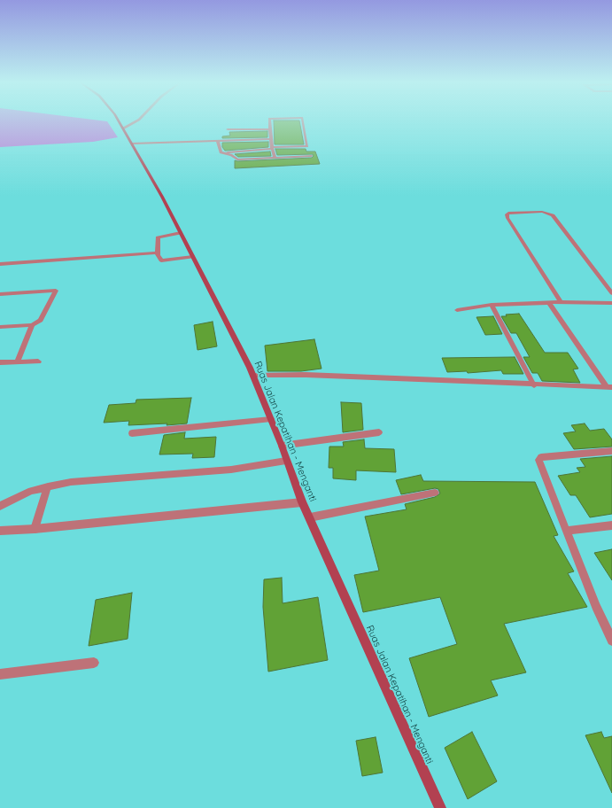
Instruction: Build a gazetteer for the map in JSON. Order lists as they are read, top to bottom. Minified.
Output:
{"streets":{"main road":["Ruas Jalan Kepatihan - Menganti"]}}
